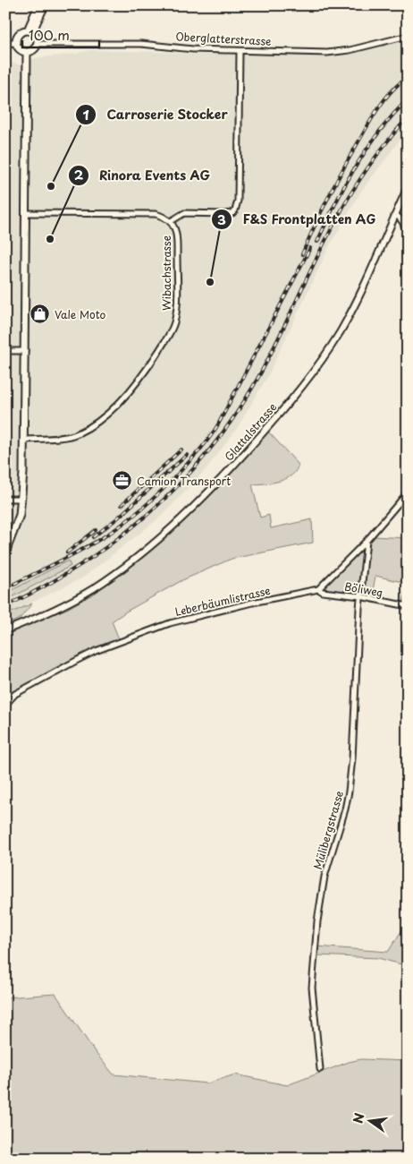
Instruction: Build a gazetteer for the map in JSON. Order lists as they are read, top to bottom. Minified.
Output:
{"streets":{"street":["Oberglatterstrasse","Wibachstrasse","Glattalstrasse","Böliweg","Leberbäumlistrasse","Mülibergstrasse"]},"crossings":[["Böliweg","Leberbäumlistrasse"],["Böliweg","Mülibergstrasse"]],"places":{"other":["Carroserie Stocker","Rinora Events AG","F&S Frontplatten AG"],"shop":["Vale Moto"],"office":["Camion Transport"]},"scale_bar":"100 m","north":"left"}
